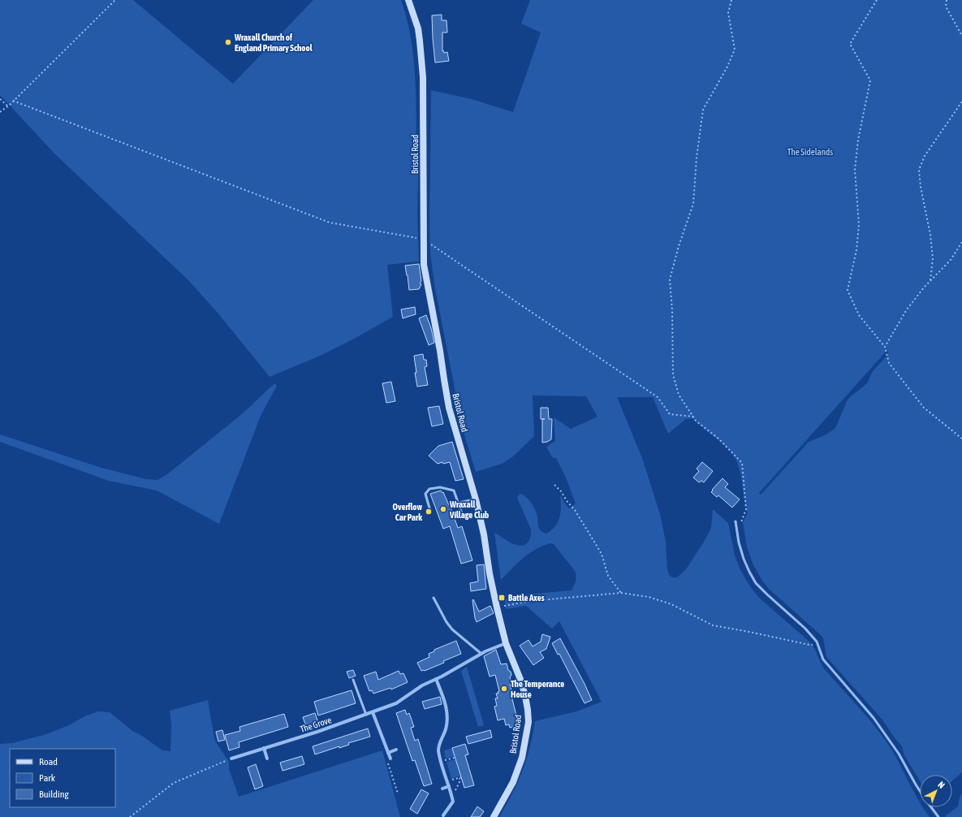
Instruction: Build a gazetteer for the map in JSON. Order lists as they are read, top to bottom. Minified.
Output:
{"streets":{"main road":["Bristol Road"],"street":["The Grove"]},"crossings":[["Bristol Road","The Grove"]],"parks":["The Sidelands"],"places":{"other":["Wraxall Church of England Primary School","Wraxall Village Club","Overflow Car Park","The Temperance House"],"transit":["Battle Axes"]},"legend":["Road","Park","Building"],"north":"top right"}
